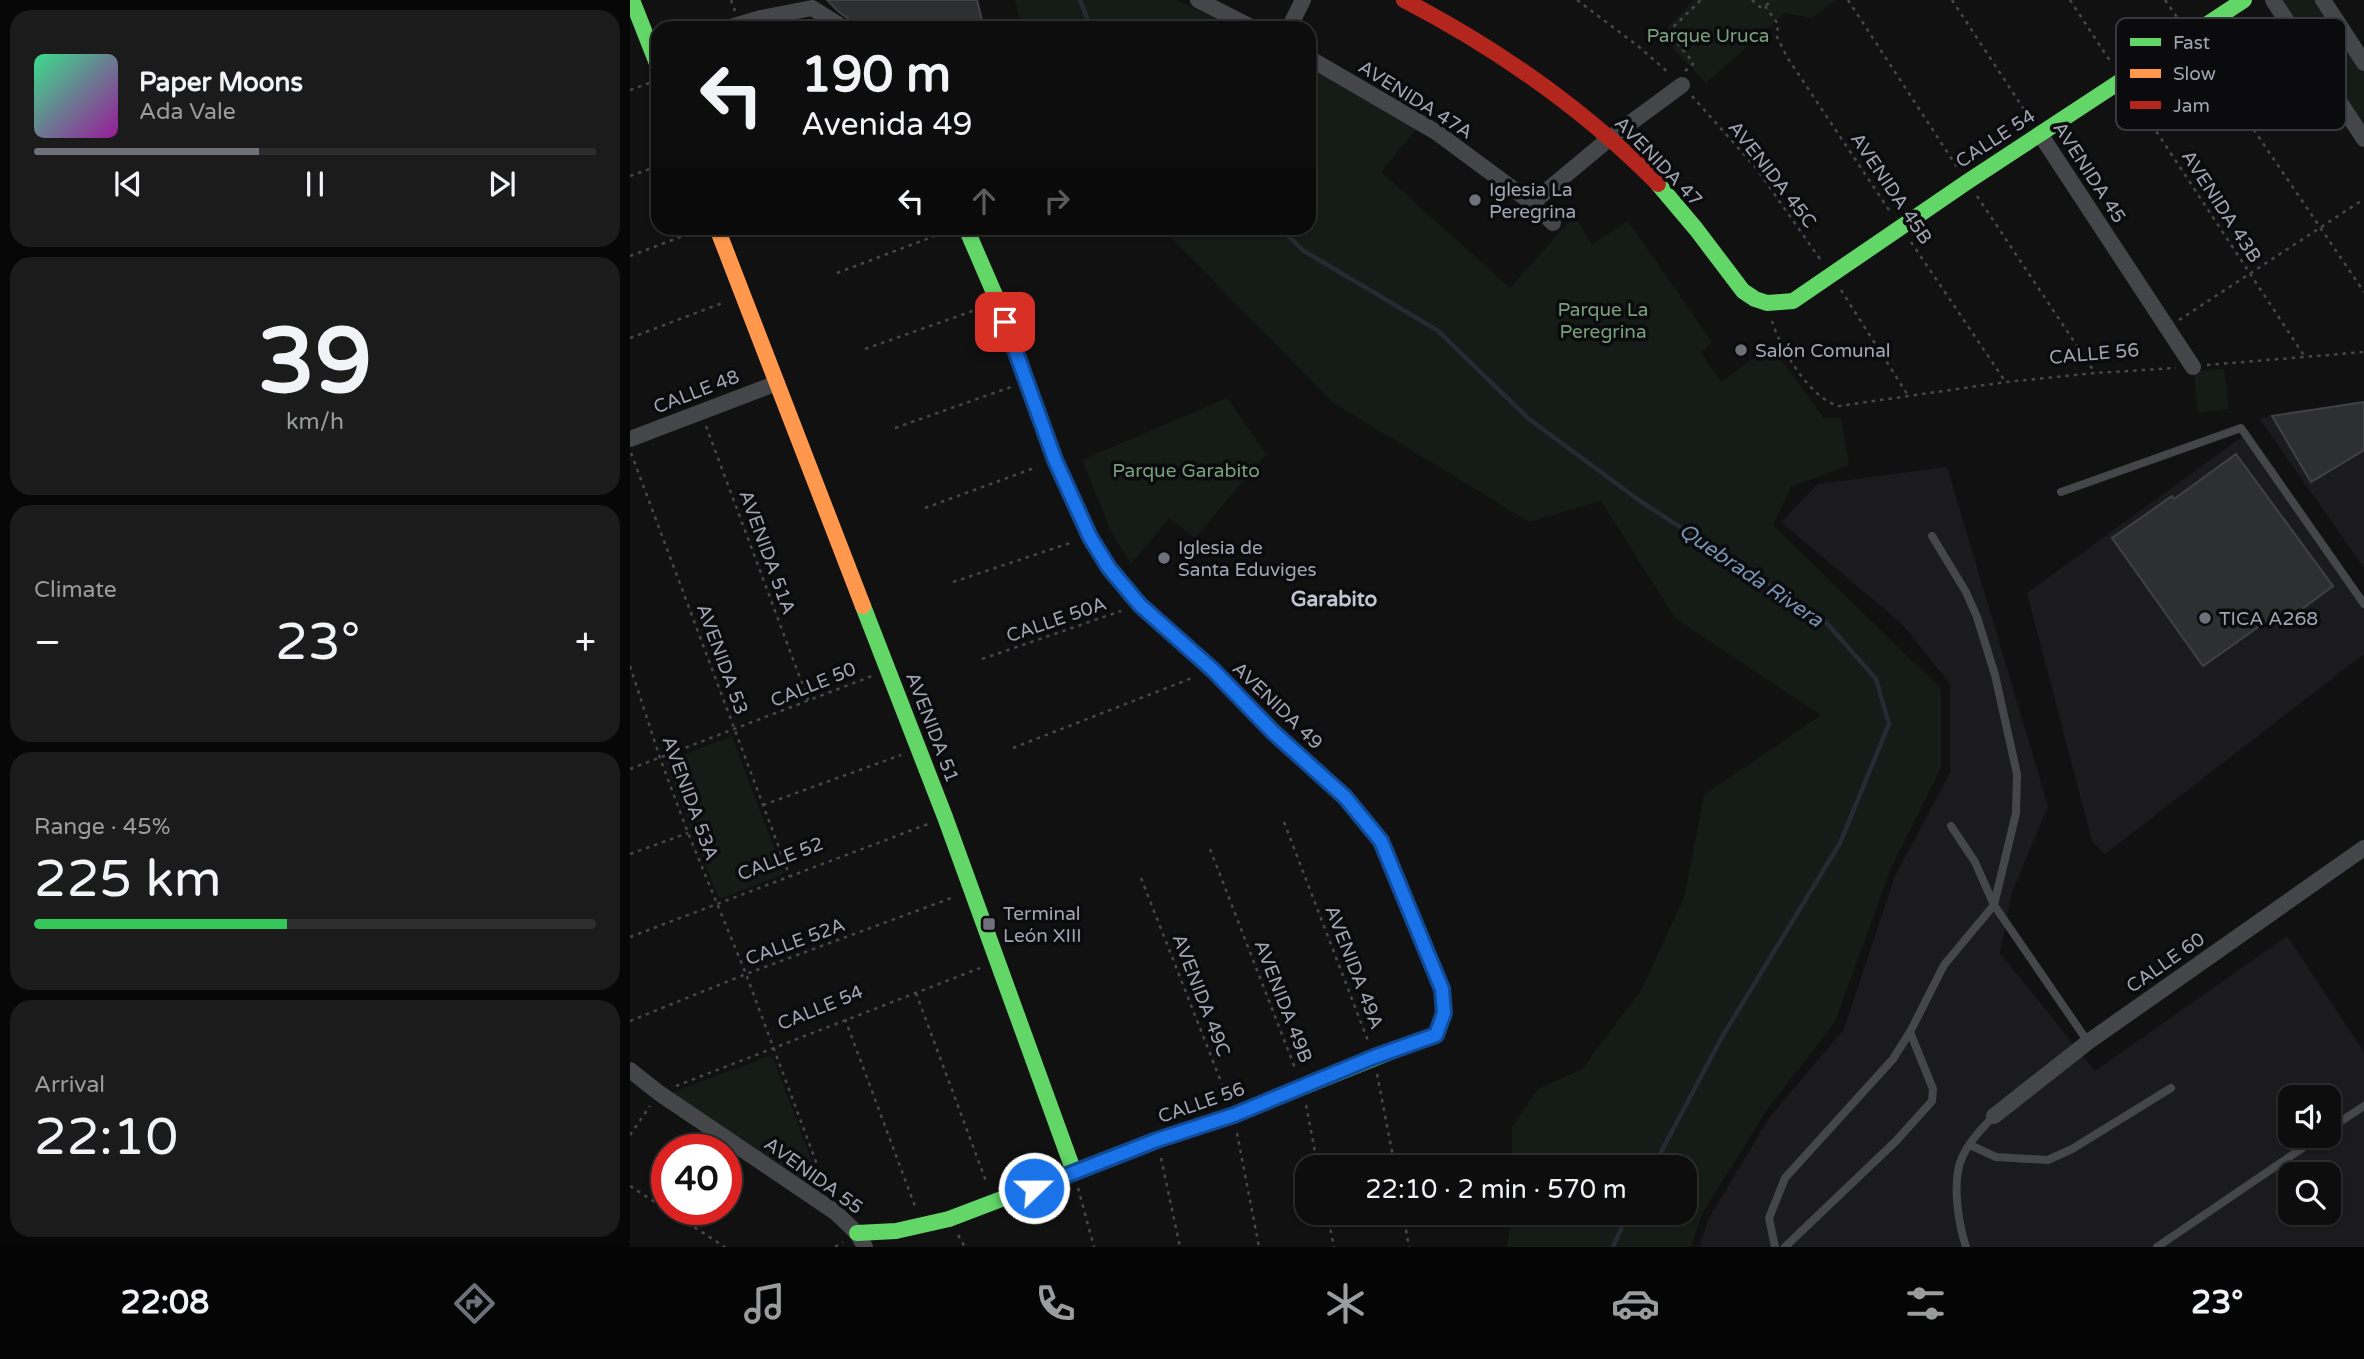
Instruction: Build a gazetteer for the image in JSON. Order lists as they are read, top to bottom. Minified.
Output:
{"streets":{"street":["AVENIDA 47A","CALLE 54","AVENIDA 47","AVENIDA 45","CALLE 56","CALLE 48","AVENIDA 49","AVENIDA 51","CALLE 60","AVENIDA 55"],"path":["AVENIDA 45C","AVENIDA 45B","AVENIDA 43B","AVENIDA 51A","CALLE 50A","AVENIDA 53","CALLE 50","AVENIDA 53A","CALLE 52","CALLE 52A","AVENIDA 49A","AVENIDA 49C","AVENIDA 49B"]},"crossings":[["CALLE 54","AVENIDA 47"],["CALLE 54","AVENIDA 45"],["CALLE 54","AVENIDA 45C"],["CALLE 54","AVENIDA 45B"],["CALLE 54","CALLE 56"],["CALLE 54","AVENIDA 51"],["CALLE 54","AVENIDA 53A"],["CALLE 54","AVENIDA 55"],["AVENIDA 47","CALLE 56"],["AVENIDA 45","CALLE 56"],["AVENIDA 45C","CALLE 56"],["AVENIDA 45B","CALLE 56"],["AVENIDA 43B","CALLE 56"],["CALLE 56","AVENIDA 49"],["CALLE 56","AVENIDA 51"],["CALLE 56","AVENIDA 49A"],["CALLE 56","AVENIDA 49C"],["CALLE 56","AVENIDA 49B"],["CALLE 56","AVENIDA 55"],["CALLE 48","AVENIDA 51A"],["CALLE 48","AVENIDA 51"],["AVENIDA 51A","CALLE 50"],["CALLE 50A","AVENIDA 49"],["AVENIDA 53","CALLE 50"],["AVENIDA 53","CALLE 52"],["CALLE 50","AVENIDA 51"],["CALLE 50","AVENIDA 53A"],["AVENIDA 51","CALLE 52"],["AVENIDA 51","CALLE 52A"],["AVENIDA 53A","CALLE 52"],["AVENIDA 53A","CALLE 52A"]],"districts":["Garabito"],"water":["Quebrada Rivera"],"parks":["Parque Uruca","Parque La Peregrina","Parque Garabito"],"places":{"other":["Iglesia La Peregrina","Salón Comunal","Iglesia de Santa Eduviges","TICA A268"],"transit":["Terminal León XIII"]},"legend":["Fast","Slow","Jam"],"page":{"turn":["190 m","Avenida 49"],"song":["Paper Moons","Ada Vale"],"tile":[["39","km/h"],"Climate",["Range · 45%","225 km"],["Arrival","22:10"]],"heat":["−","23°","+"],"limit":"40","trip":"22:10 · 2 min · 570 m","tabs":["22:08","23°"]}}
